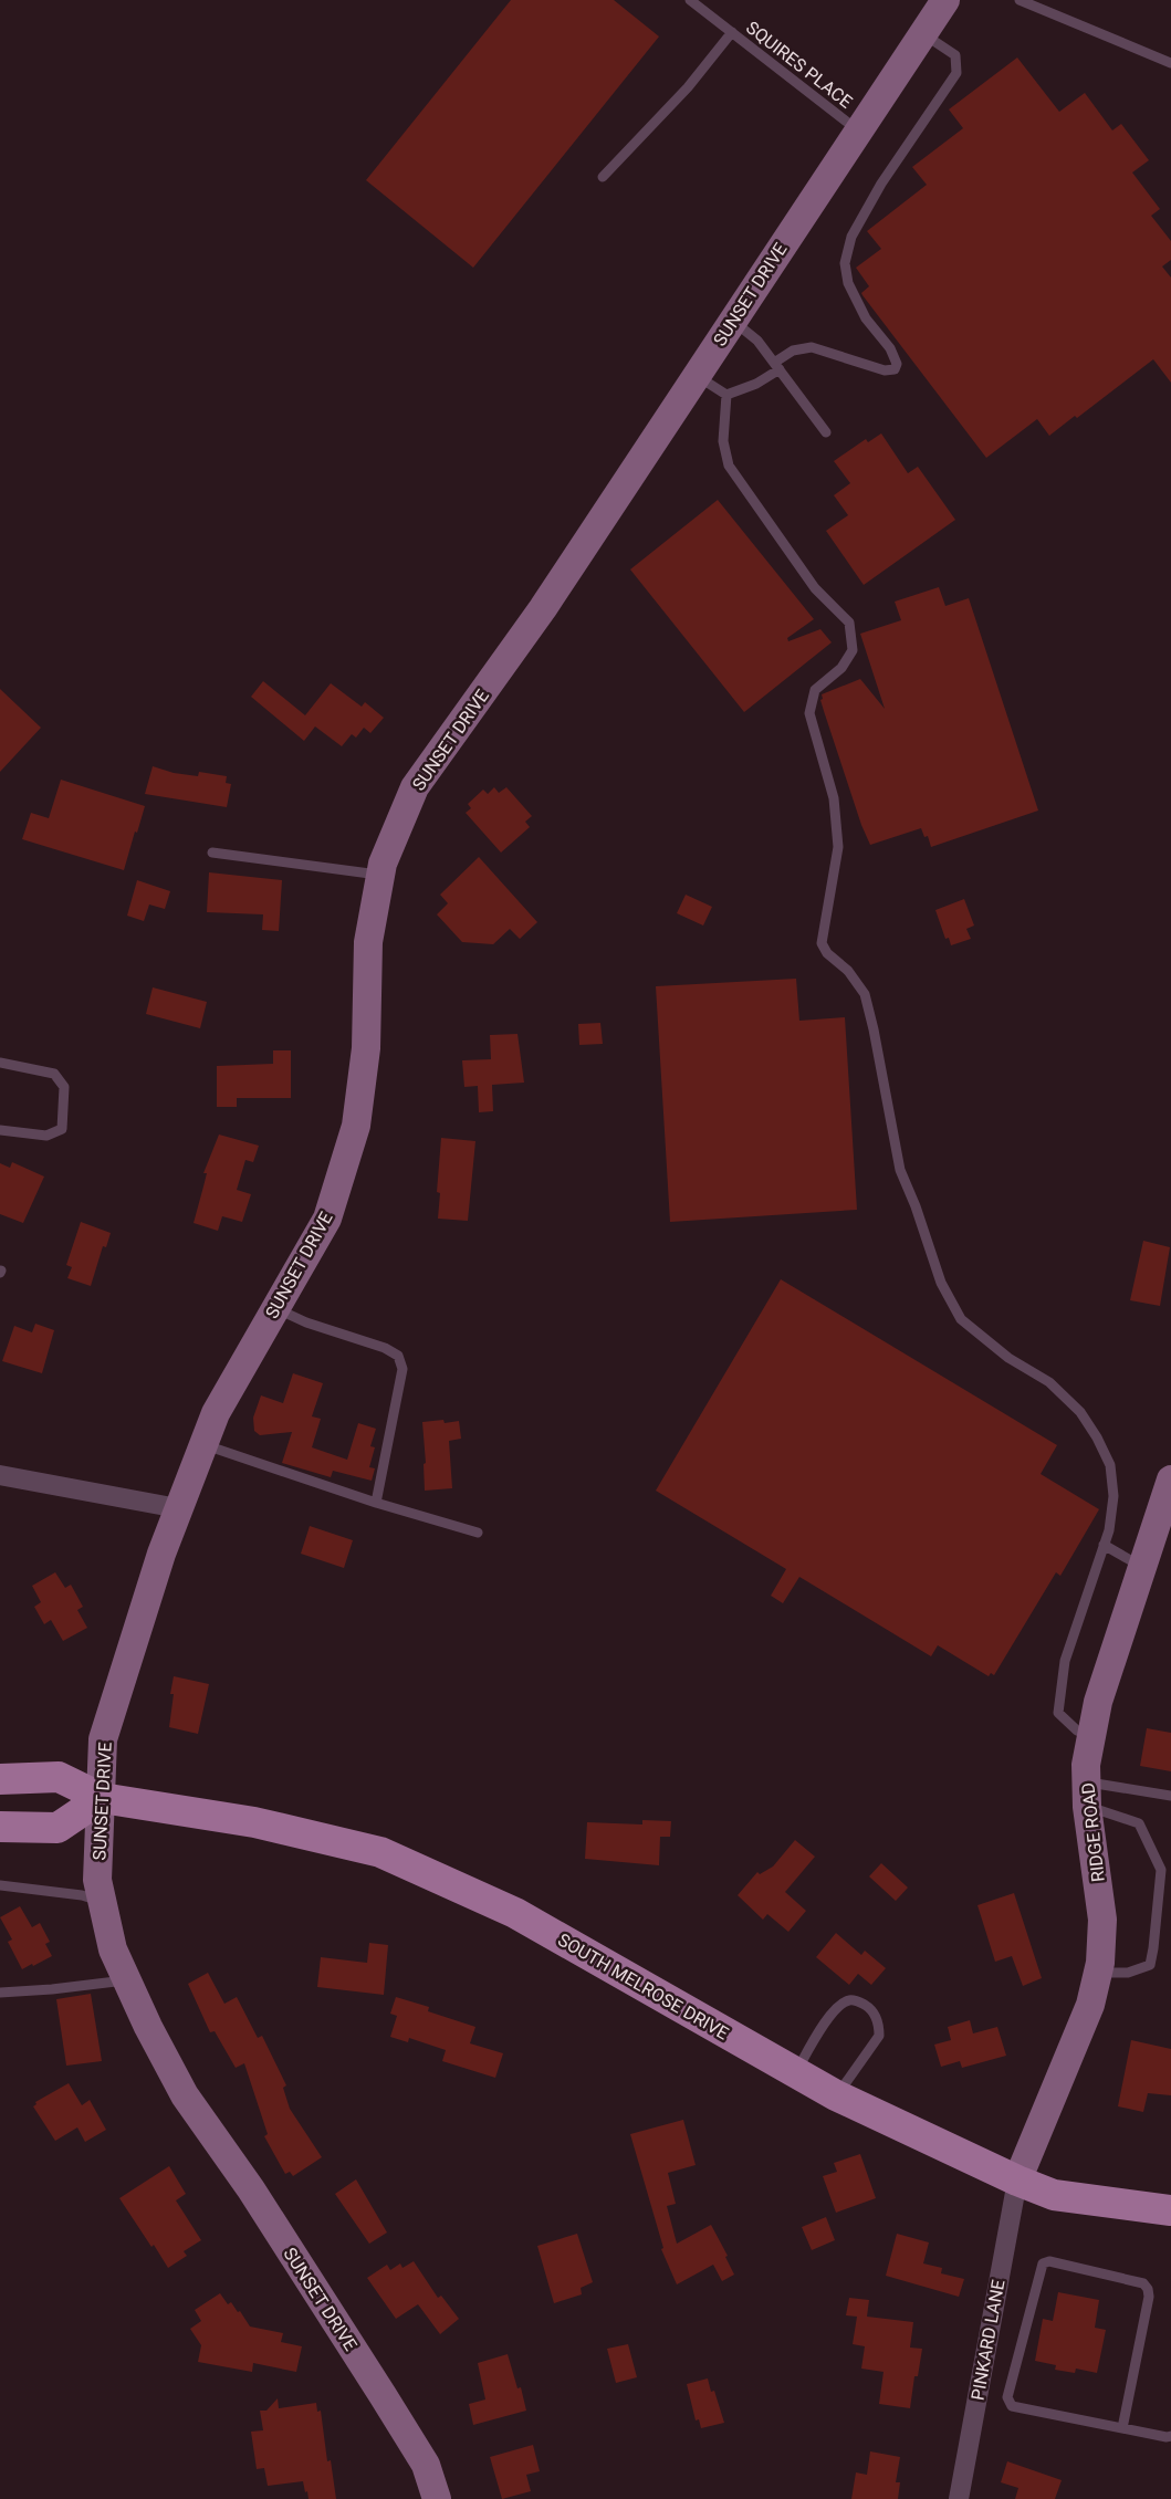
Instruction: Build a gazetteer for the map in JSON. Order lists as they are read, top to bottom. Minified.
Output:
{"streets":{"main road":["SUNSET DRIVE","RIDGE ROAD","SOUTH MELROSE DRIVE"],"street":["PINKARD LANE"],"lane":["SQUIRES PLACE"]},"crossings":[["SQUIRES PLACE","SUNSET DRIVE"],["SUNSET DRIVE","SOUTH MELROSE DRIVE"],["RIDGE ROAD","SOUTH MELROSE DRIVE"],["RIDGE ROAD","PINKARD LANE"],["SOUTH MELROSE DRIVE","PINKARD LANE"]]}
